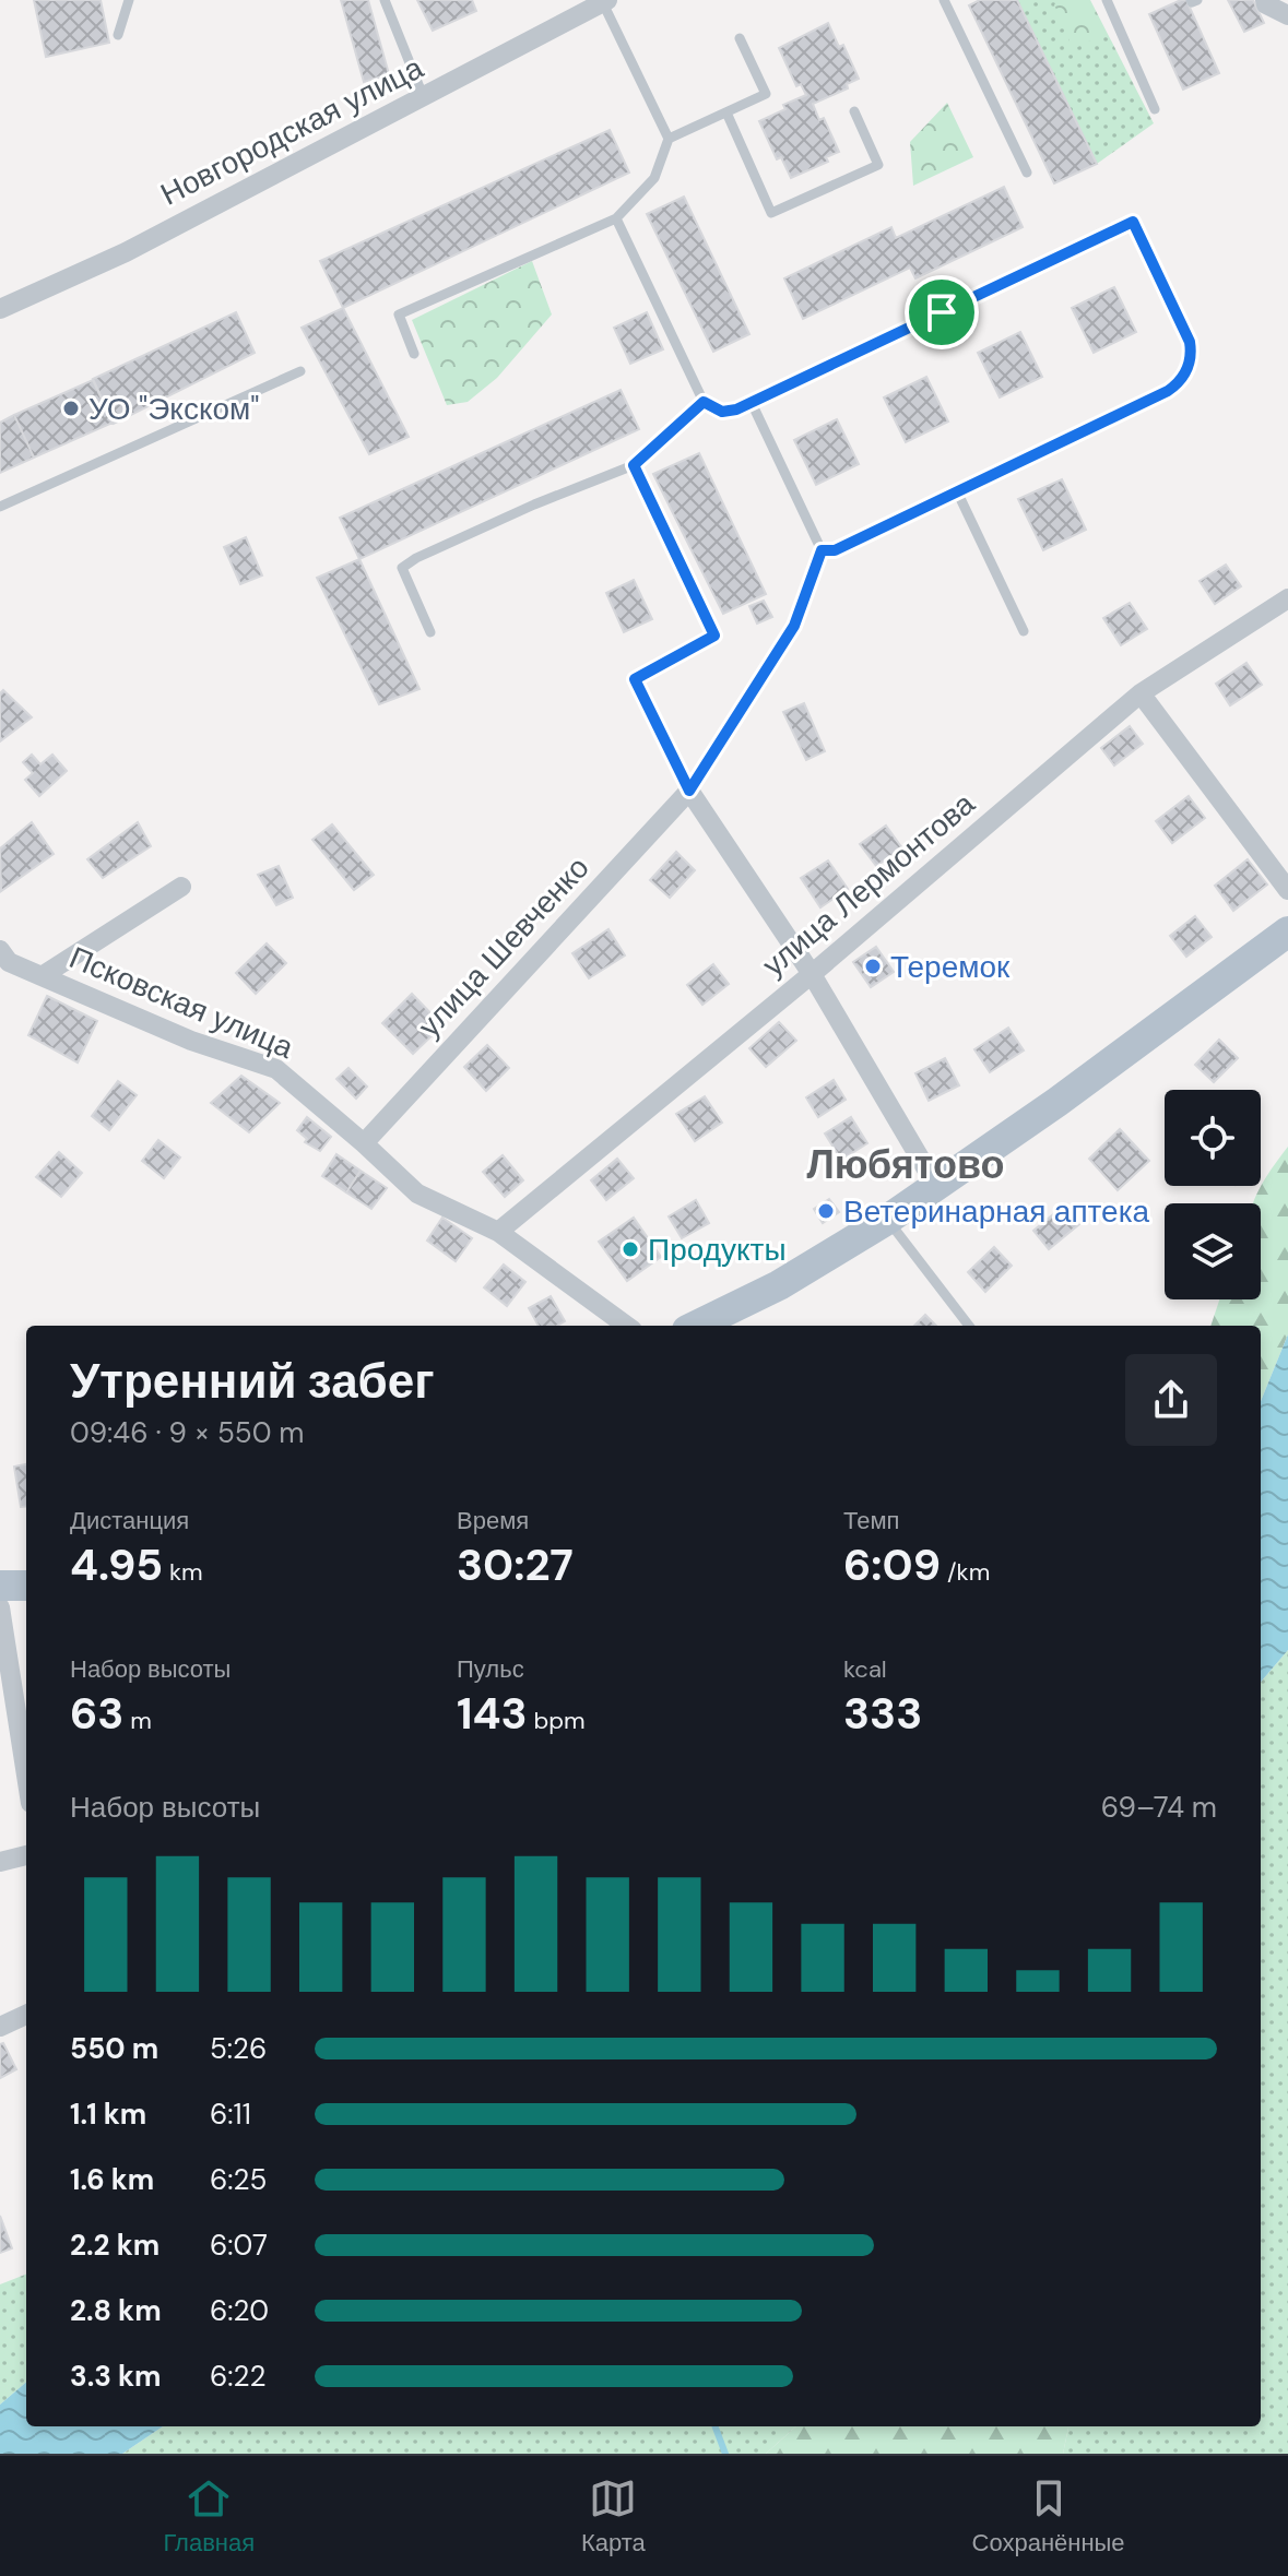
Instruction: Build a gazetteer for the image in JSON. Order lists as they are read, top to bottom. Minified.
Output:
{"streets":{"street":["Новгородская улица","улица Лермонтова","улица Шевченко","Псковская улица"]},"crossings":[["улица Лермонтова","Псковская улица"],["улица Шевченко","Псковская улица"]],"districts":["Любятово"],"places":["УО \"Экском\"","Теремок","Ветеринарная аптека","Продукты"],"page":{"heading":["Утренний забег","09:46 · 9 × 550 m"],"stats":[["Дистанция","4.95 km"],["Время","30:27"],["Темп","6:09 /km"],["Набор высоты","63 m"],["Пульс","143 bpm"],["kcal","333"]],"chart":["Набор высоты","69–74 m"],"list":[{"name":"550 m","note":"5:26"},{"name":"1.1 km","note":"6:11"},{"name":"1.6 km","note":"6:25"},{"name":"2.2 km","note":"6:07"},{"name":"2.8 km","note":"6:20"},{"name":"3.3 km","note":"6:22"}],"tabs":["Главная","Карта","Сохранённые"]}}
